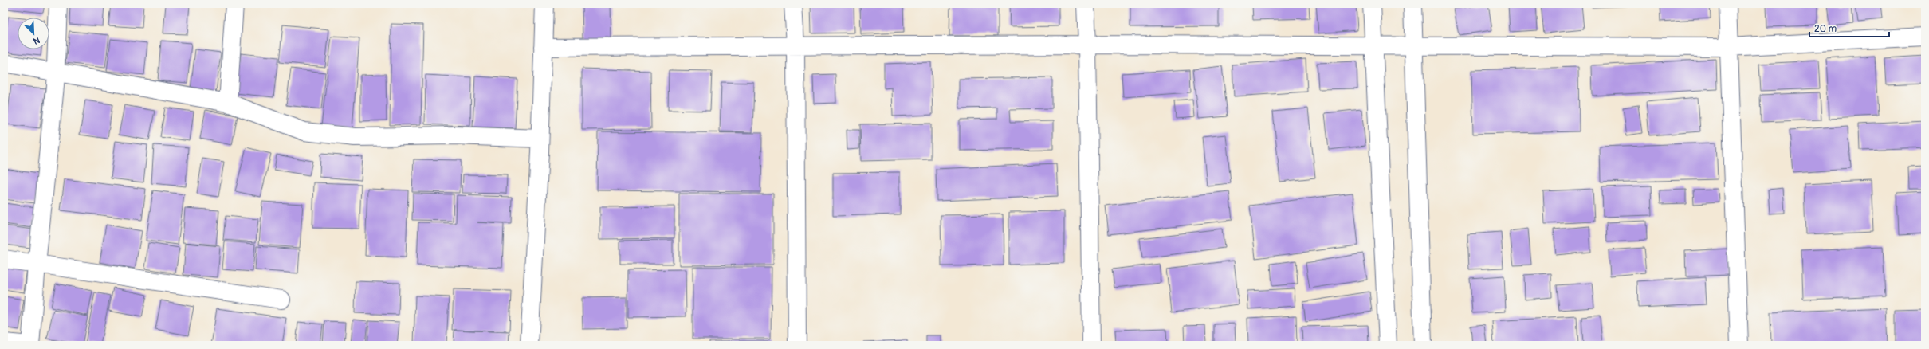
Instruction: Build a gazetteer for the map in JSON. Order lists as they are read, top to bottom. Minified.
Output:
{"scale_bar":"20 m","north":"bottom right"}
